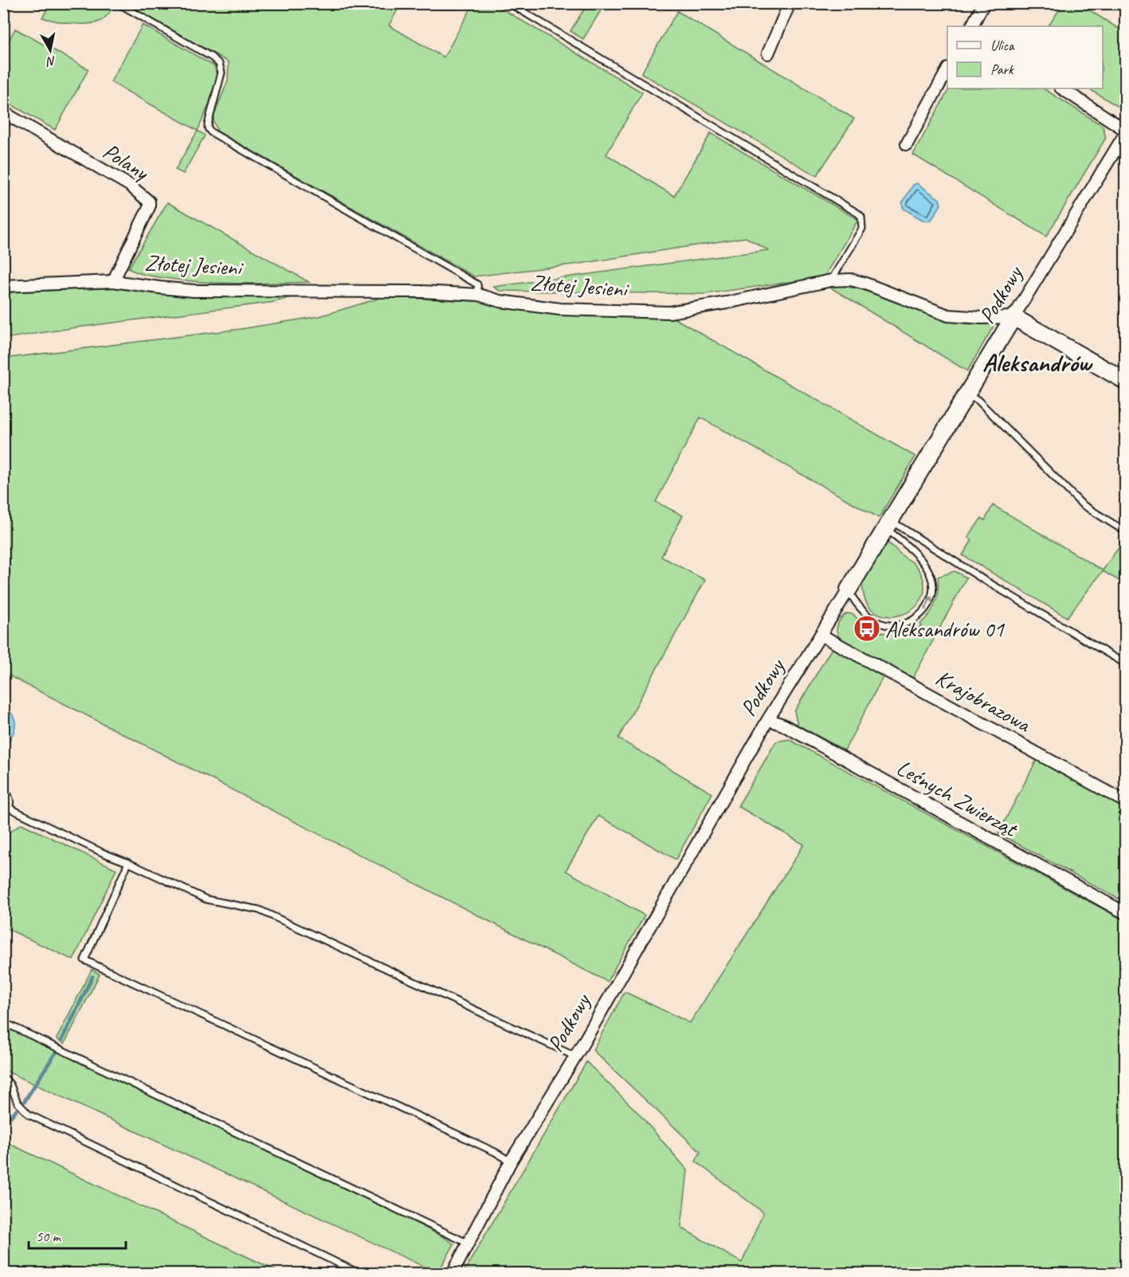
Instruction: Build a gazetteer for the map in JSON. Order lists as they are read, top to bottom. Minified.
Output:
{"streets":{"street":["Polany","Złotej Jesieni","Podkowy","Krajobrazowa","Leśnych Zwierząt"]},"crossings":[["Polany","Złotej Jesieni"],["Złotej Jesieni","Podkowy"],["Podkowy","Krajobrazowa"],["Podkowy","Leśnych Zwierząt"]],"districts":["Aleksandrów"],"places":{"bus stop":["Aleksandrów 01"]},"legend":["Ulica","Park"],"scale_bar":"50 m","north":"bottom"}
